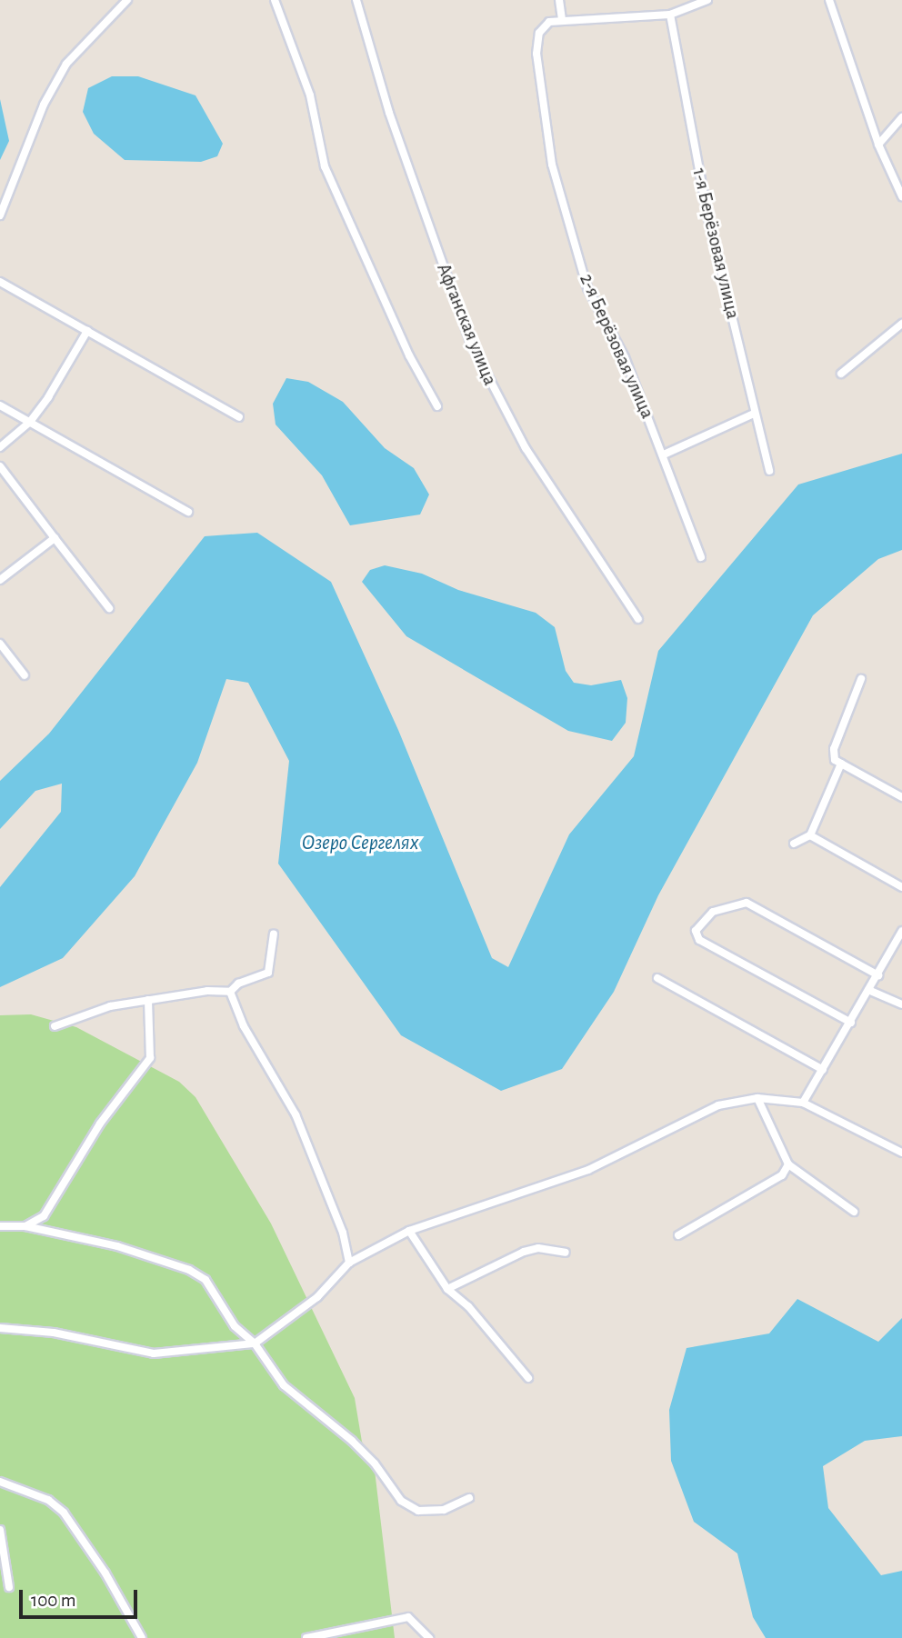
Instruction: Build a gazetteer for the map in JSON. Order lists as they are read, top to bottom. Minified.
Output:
{"streets":{"street":["1-я Берёзовая улица","Афганская улица","2-я Берёзовая улица"]},"water":["Озеро Сергелях"],"scale_bar":"100 m"}
